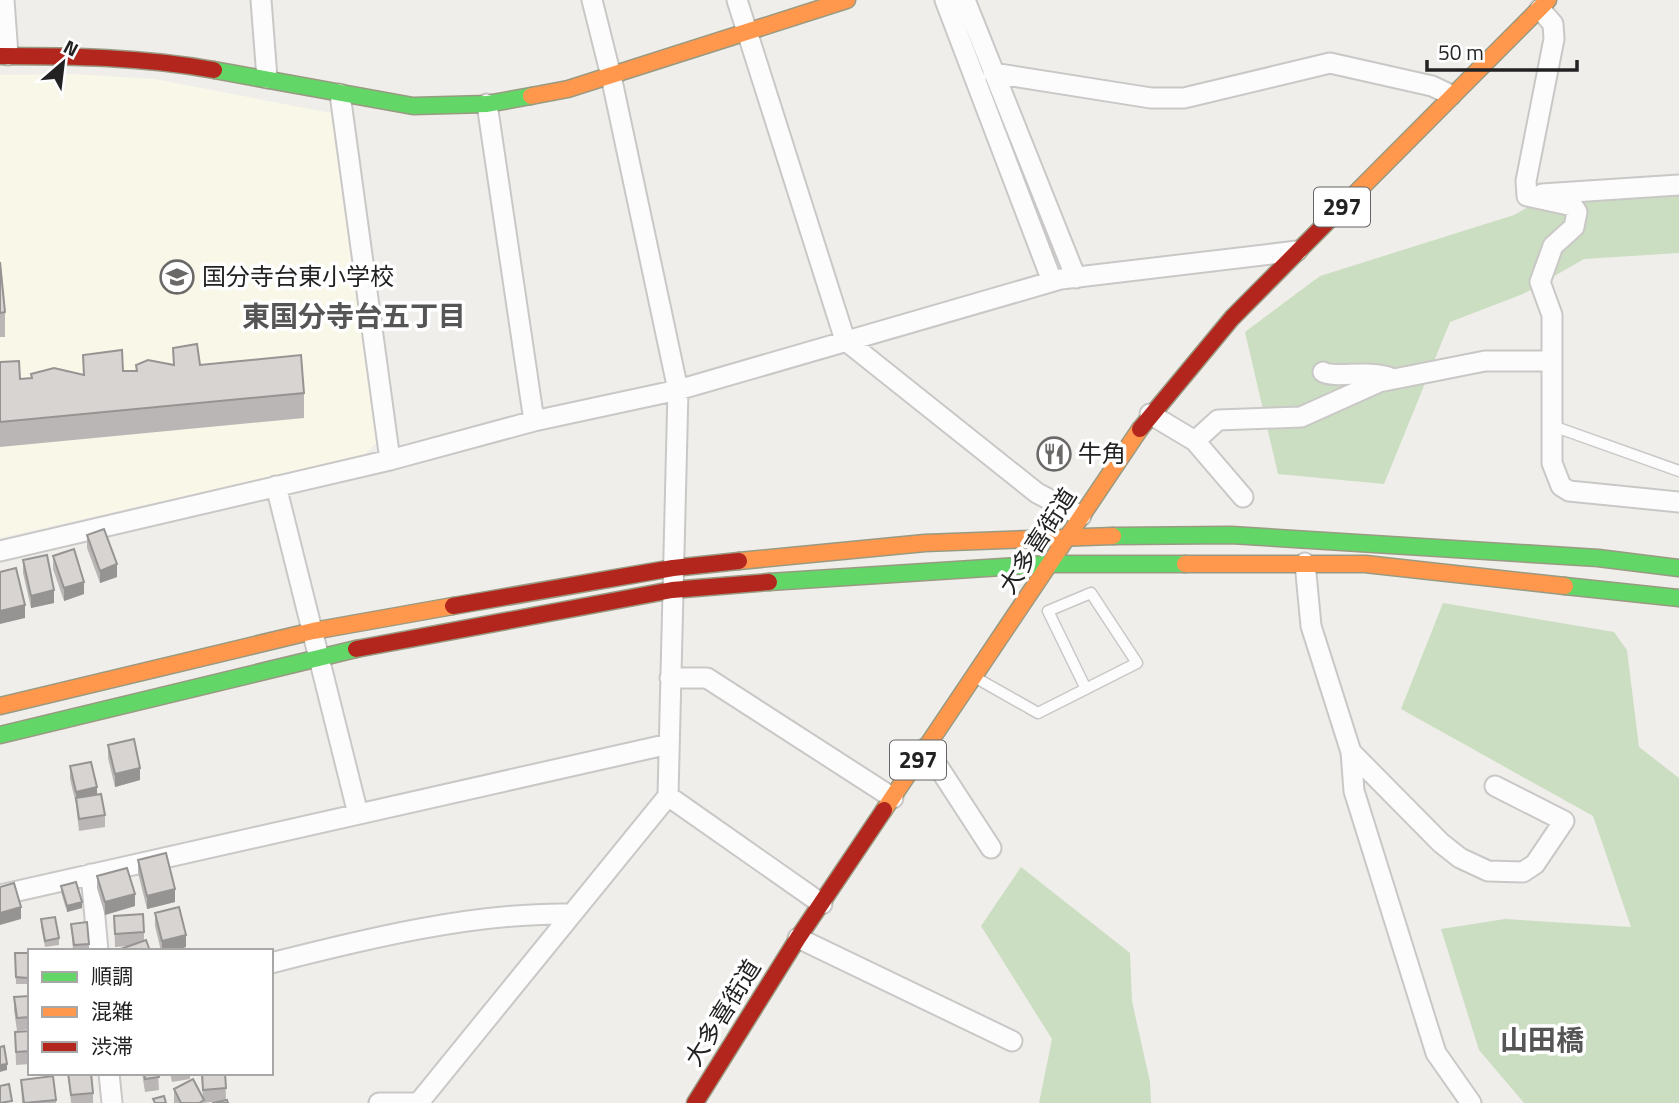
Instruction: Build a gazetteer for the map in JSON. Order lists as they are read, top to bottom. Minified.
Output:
{"streets":{"main road":["297","大多喜街道"]},"districts":["東国分寺台五丁目","山田橋"],"places":{"school or university":["国分寺台東小学校"],"restaurant":["牛角"]},"legend":["順調","混雑","渋滞"],"scale_bar":"50 m","north":"top right"}
